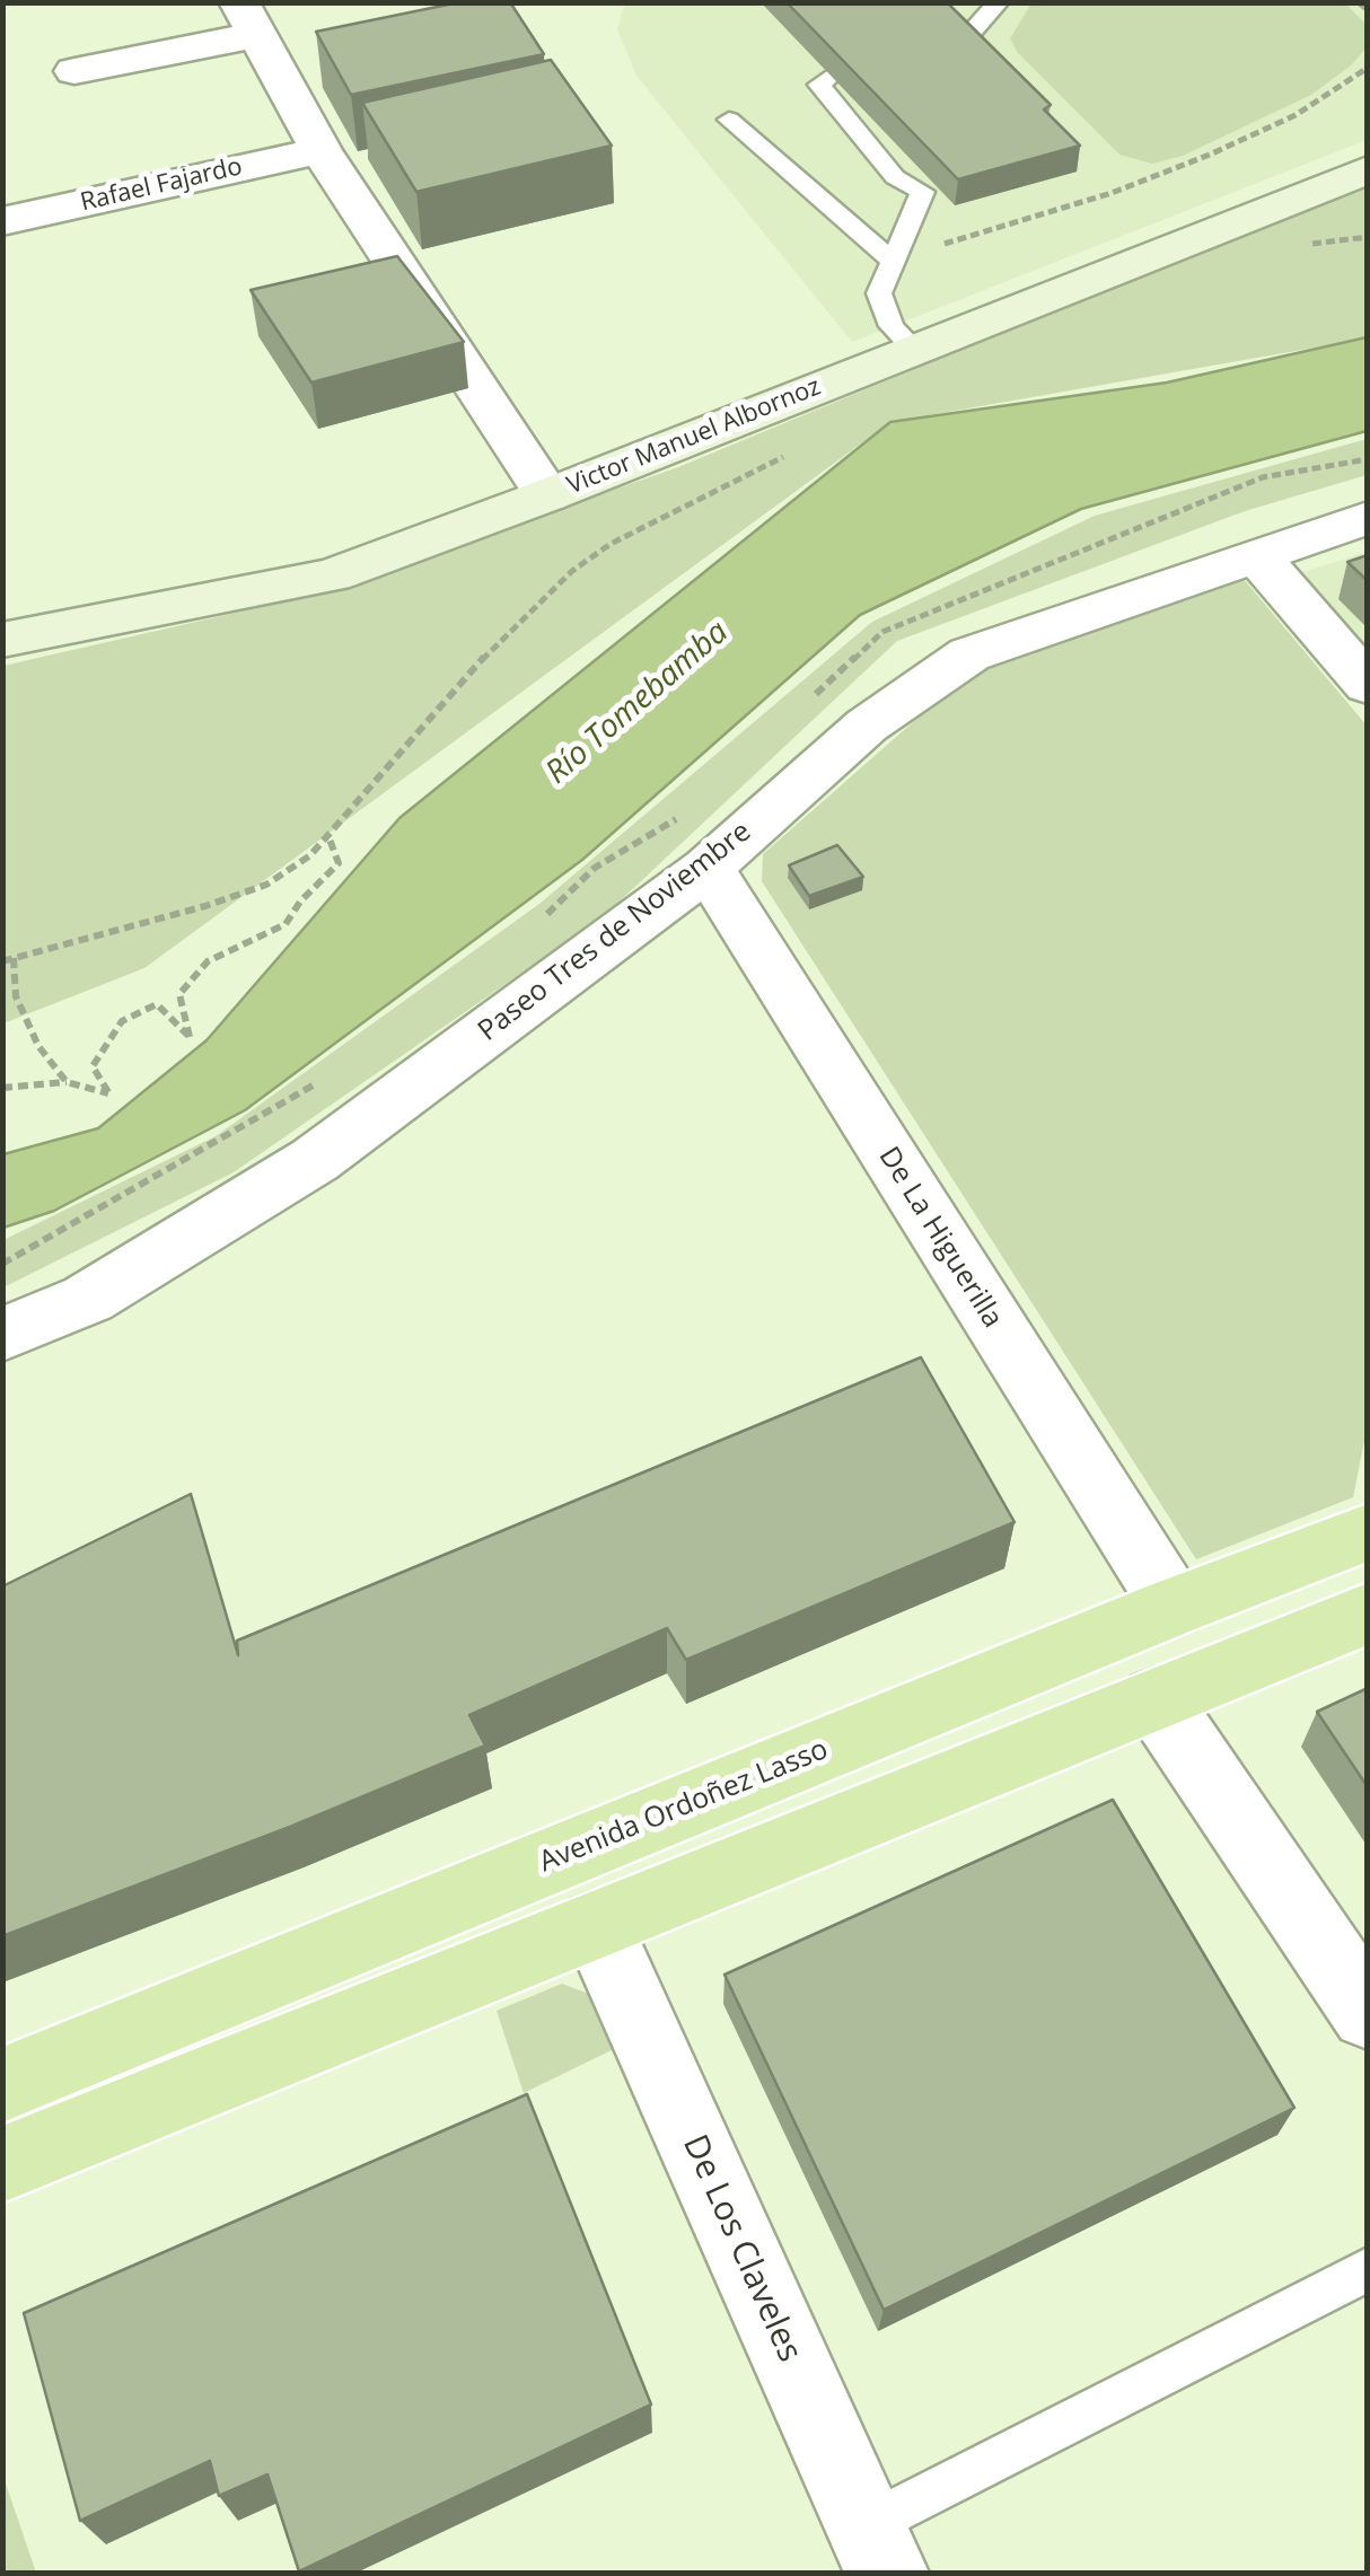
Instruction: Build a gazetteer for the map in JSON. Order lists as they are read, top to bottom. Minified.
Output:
{"streets":{"main road":["Avenida Ordoñez Lasso"],"street":["Rafael Fajardo","Victor Manuel Albornoz","Paseo Tres de Noviembre","De La Higuerilla","De Los Claveles"]},"crossings":[["Paseo Tres de Noviembre","De La Higuerilla"],["De La Higuerilla","Avenida Ordoñez Lasso"]],"water":["Río Tomebamba"]}
